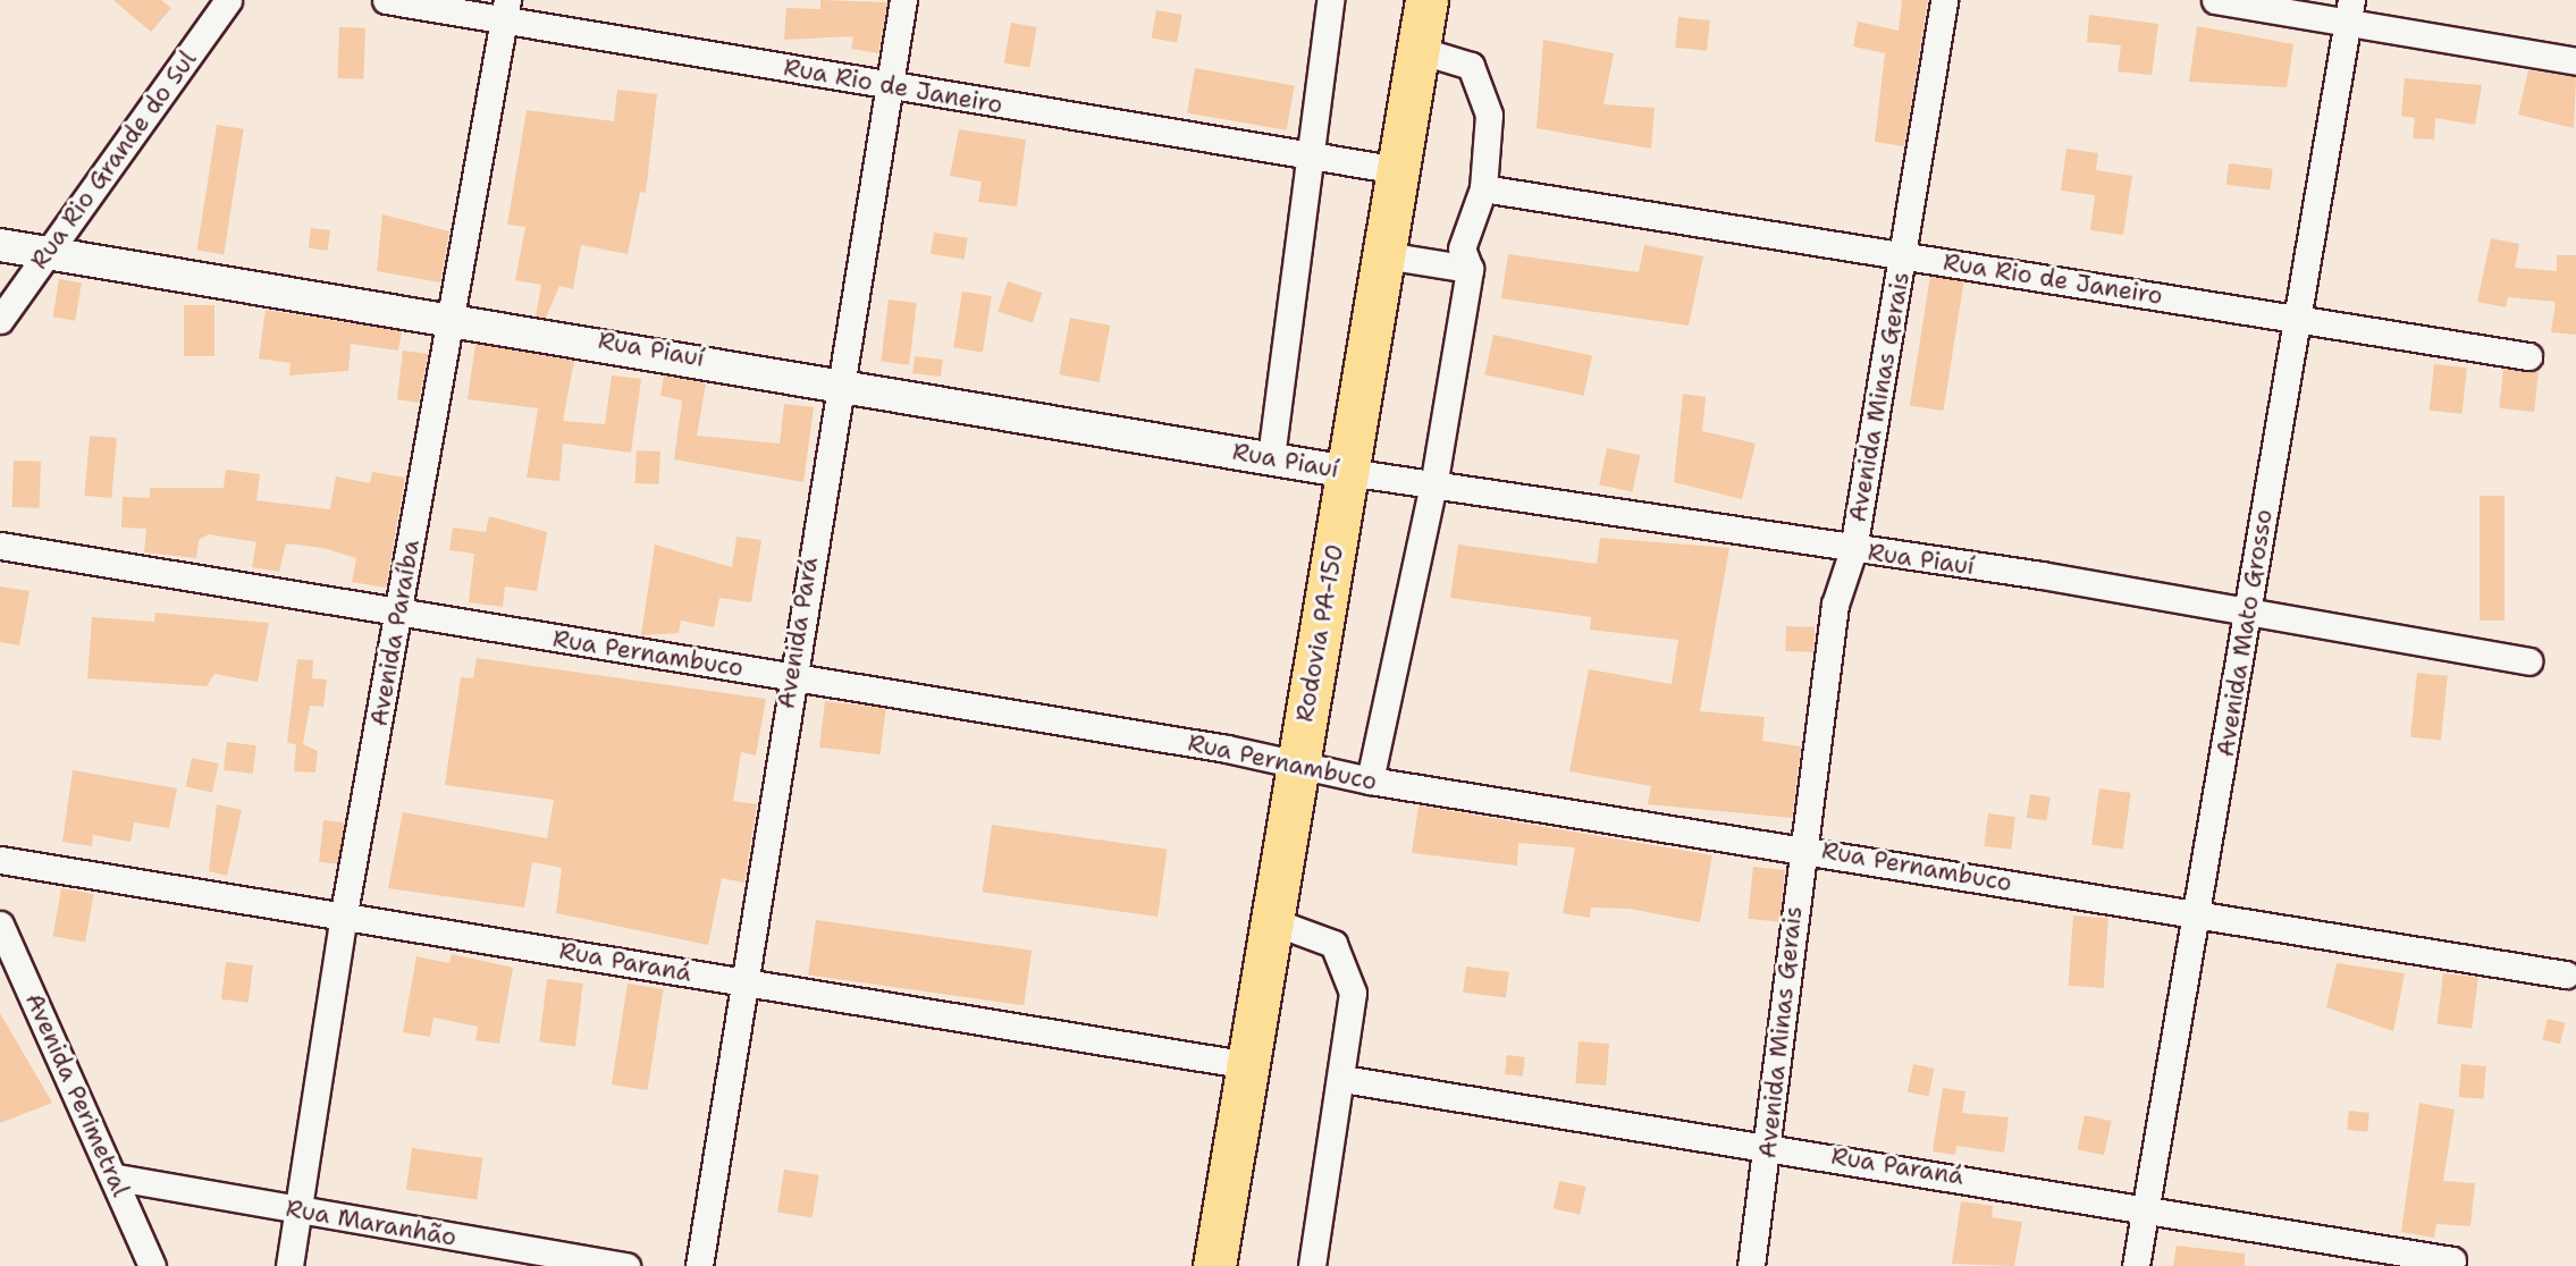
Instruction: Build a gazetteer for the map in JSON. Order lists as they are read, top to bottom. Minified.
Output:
{"streets":{"highway":["Rodovia PA-150"],"street":["Rua Rio de Janeiro","Rua Rio Grande do Sul","Rua Piauí","Avenida Minas Gerais","Avenida Paraíba","Avenida Pará","Avenida Mato Grosso","Rua Pernambuco","Rua Paraná","Avenida Perimetral","Rua Maranhão"]},"crossings":[["Rua Rio de Janeiro","Avenida Minas Gerais"],["Rua Rio de Janeiro","Avenida Paraíba"],["Rua Rio de Janeiro","Avenida Pará"],["Rua Rio de Janeiro","Rodovia PA-150"],["Rua Rio de Janeiro","Avenida Mato Grosso"],["Rua Rio Grande do Sul","Rua Piauí"],["Rua Piauí","Avenida Minas Gerais"],["Rua Piauí","Avenida Paraíba"],["Rua Piauí","Avenida Pará"],["Rua Piauí","Rodovia PA-150"],["Rua Piauí","Avenida Mato Grosso"],["Avenida Minas Gerais","Rua Pernambuco"],["Avenida Minas Gerais","Rua Paraná"],["Avenida Paraíba","Rua Pernambuco"],["Avenida Paraíba","Rua Paraná"],["Avenida Paraíba","Rua Maranhão"],["Avenida Pará","Rua Pernambuco"],["Avenida Pará","Rua Paraná"],["Rodovia PA-150","Rua Pernambuco"],["Rodovia PA-150","Rua Paraná"],["Avenida Mato Grosso","Rua Pernambuco"],["Avenida Mato Grosso","Rua Paraná"],["Avenida Perimetral","Rua Maranhão"]]}
